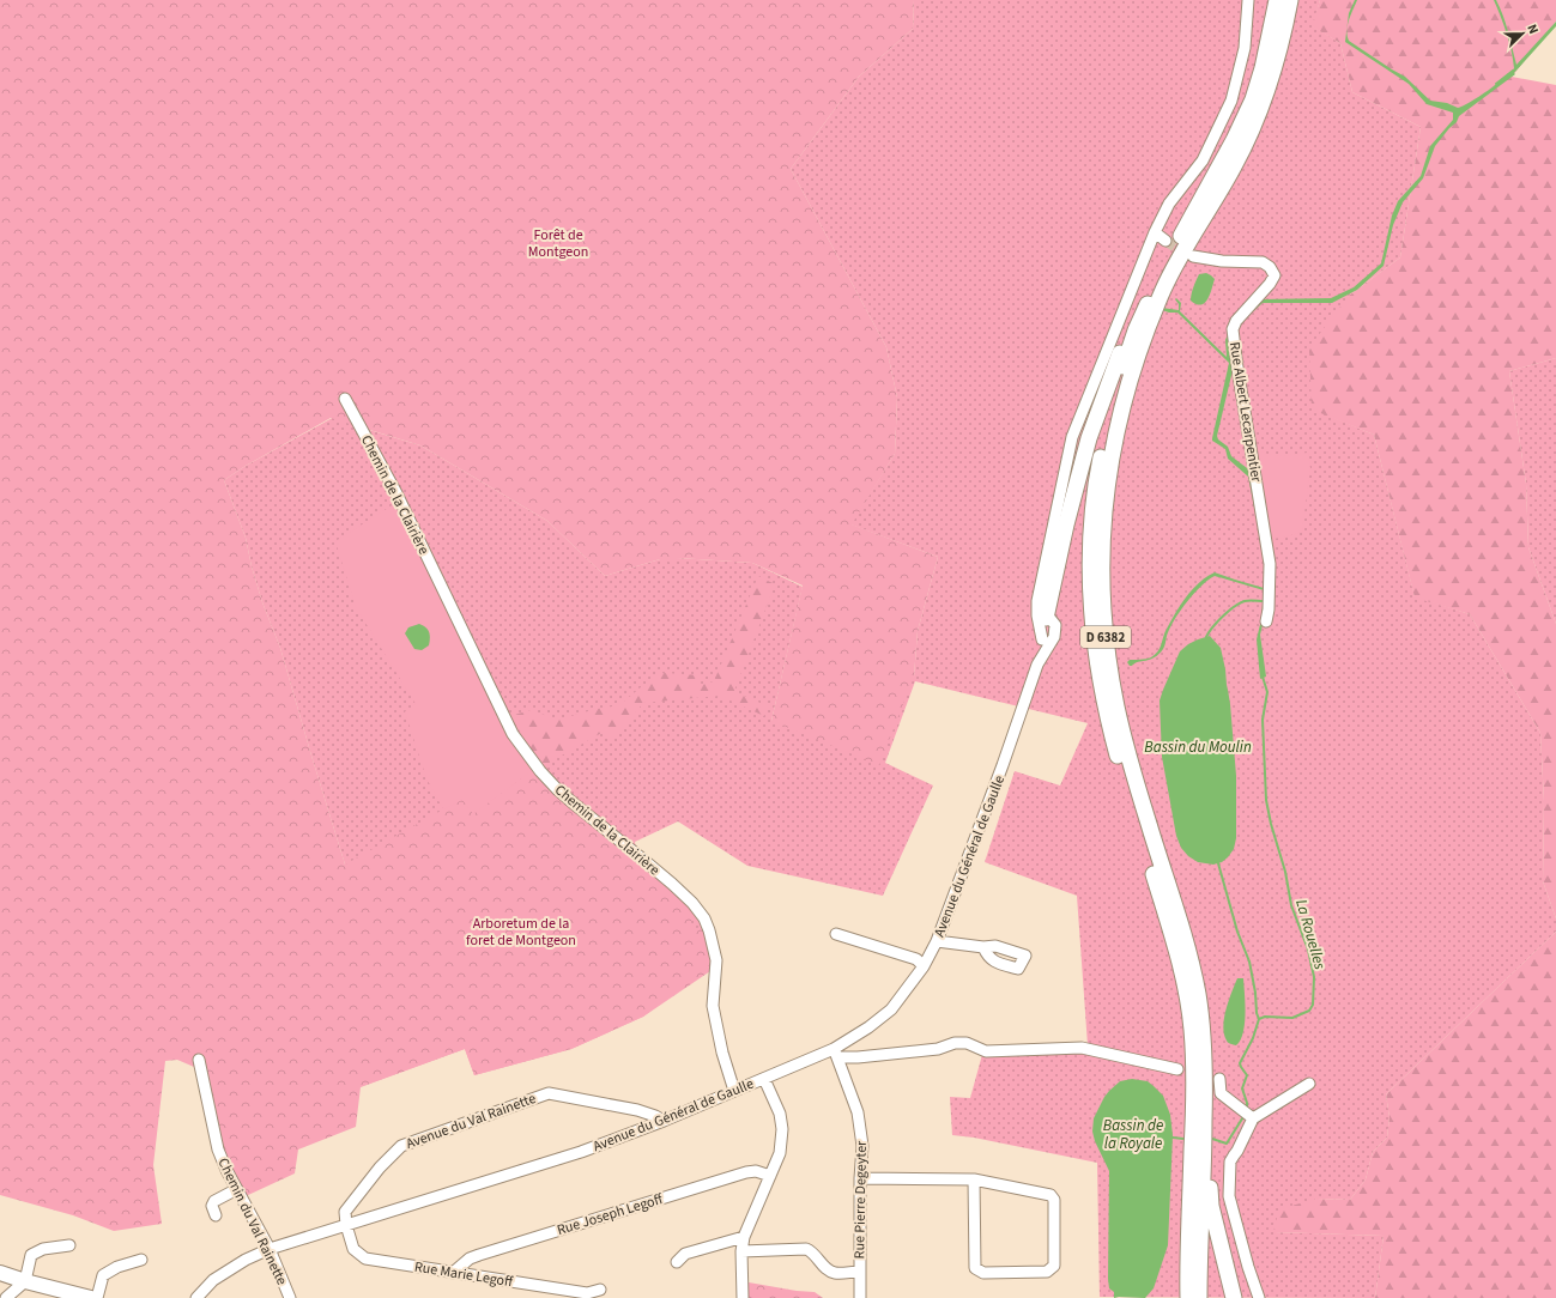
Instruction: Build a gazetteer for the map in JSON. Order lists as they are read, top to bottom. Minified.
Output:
{"streets":{"highway":["D 6382"],"street":["Rue Albert Lecarpentier","Chemin de la Clairière","Avenue du Général de Gaulle","Avenue du Val Rainette","Rue Pierre Degeyter","Rue Joseph Legoff","Chemin du Val Rainette","Rue Marie Legoff"]},"crossings":[["Chemin de la Clairière","Avenue du Général de Gaulle"],["Avenue du Général de Gaulle","Avenue du Val Rainette"],["Avenue du Général de Gaulle","Rue Pierre Degeyter"],["Avenue du Général de Gaulle","Chemin du Val Rainette"],["Avenue du Général de Gaulle","Rue Marie Legoff"],["Avenue du Val Rainette","Rue Marie Legoff"],["Rue Joseph Legoff","Rue Marie Legoff"]],"water":["Bassin du Moulin","La Rouelles","Bassin de la Royale"],"parks":["Forêt de Montgeon","Arboretum de la foret de Montgeon"],"north":"top right"}
